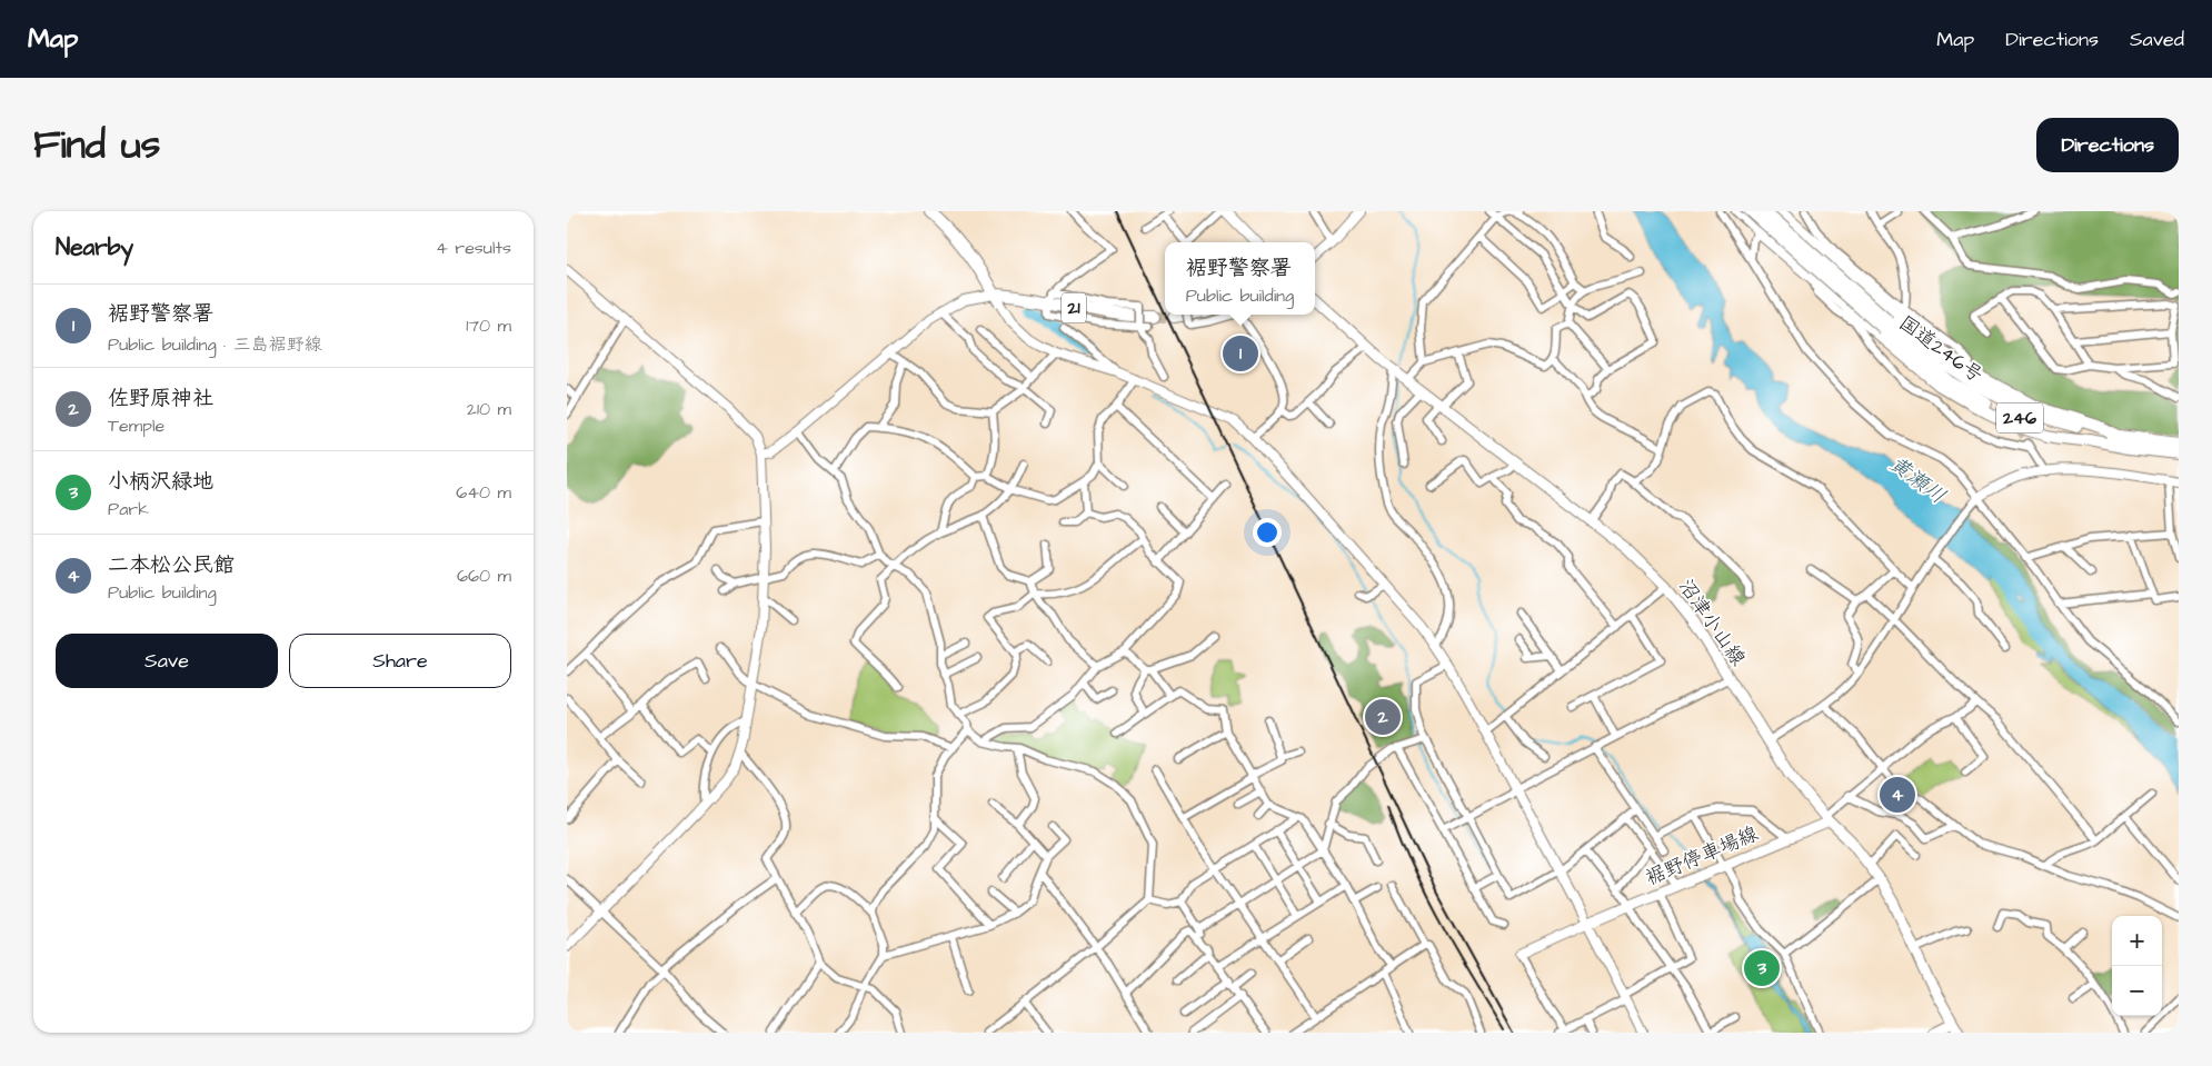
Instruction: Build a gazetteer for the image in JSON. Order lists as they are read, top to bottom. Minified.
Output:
{"streets":{"main road":["21","国道246号","246","沼津小山線","裾野停車場線"]},"crossings":[["沼津小山線","裾野停車場線"]],"water":["黄瀬川"],"page":{"header":"Map","nav":["Map","Directions","Saved"],"title":"Find us","buttons":["Directions",["Save","Share"]],"heading":["Nearby","4 results"],"popup":["裾野警察署","Public building"],"list":[{"mark":"1","name":"裾野警察署","note":"Public building · 三島裾野線","value":"170 m"},{"mark":"2","name":"佐野原神社","note":"Temple","value":"210 m"},{"mark":"3","name":"小柄沢緑地","note":"Park","value":"640 m"},{"mark":"4","name":"二本松公民館","note":"Public building","value":"660 m"}],"pins":["1","2","4","3"],"map_buttons":["+","−"]}}
